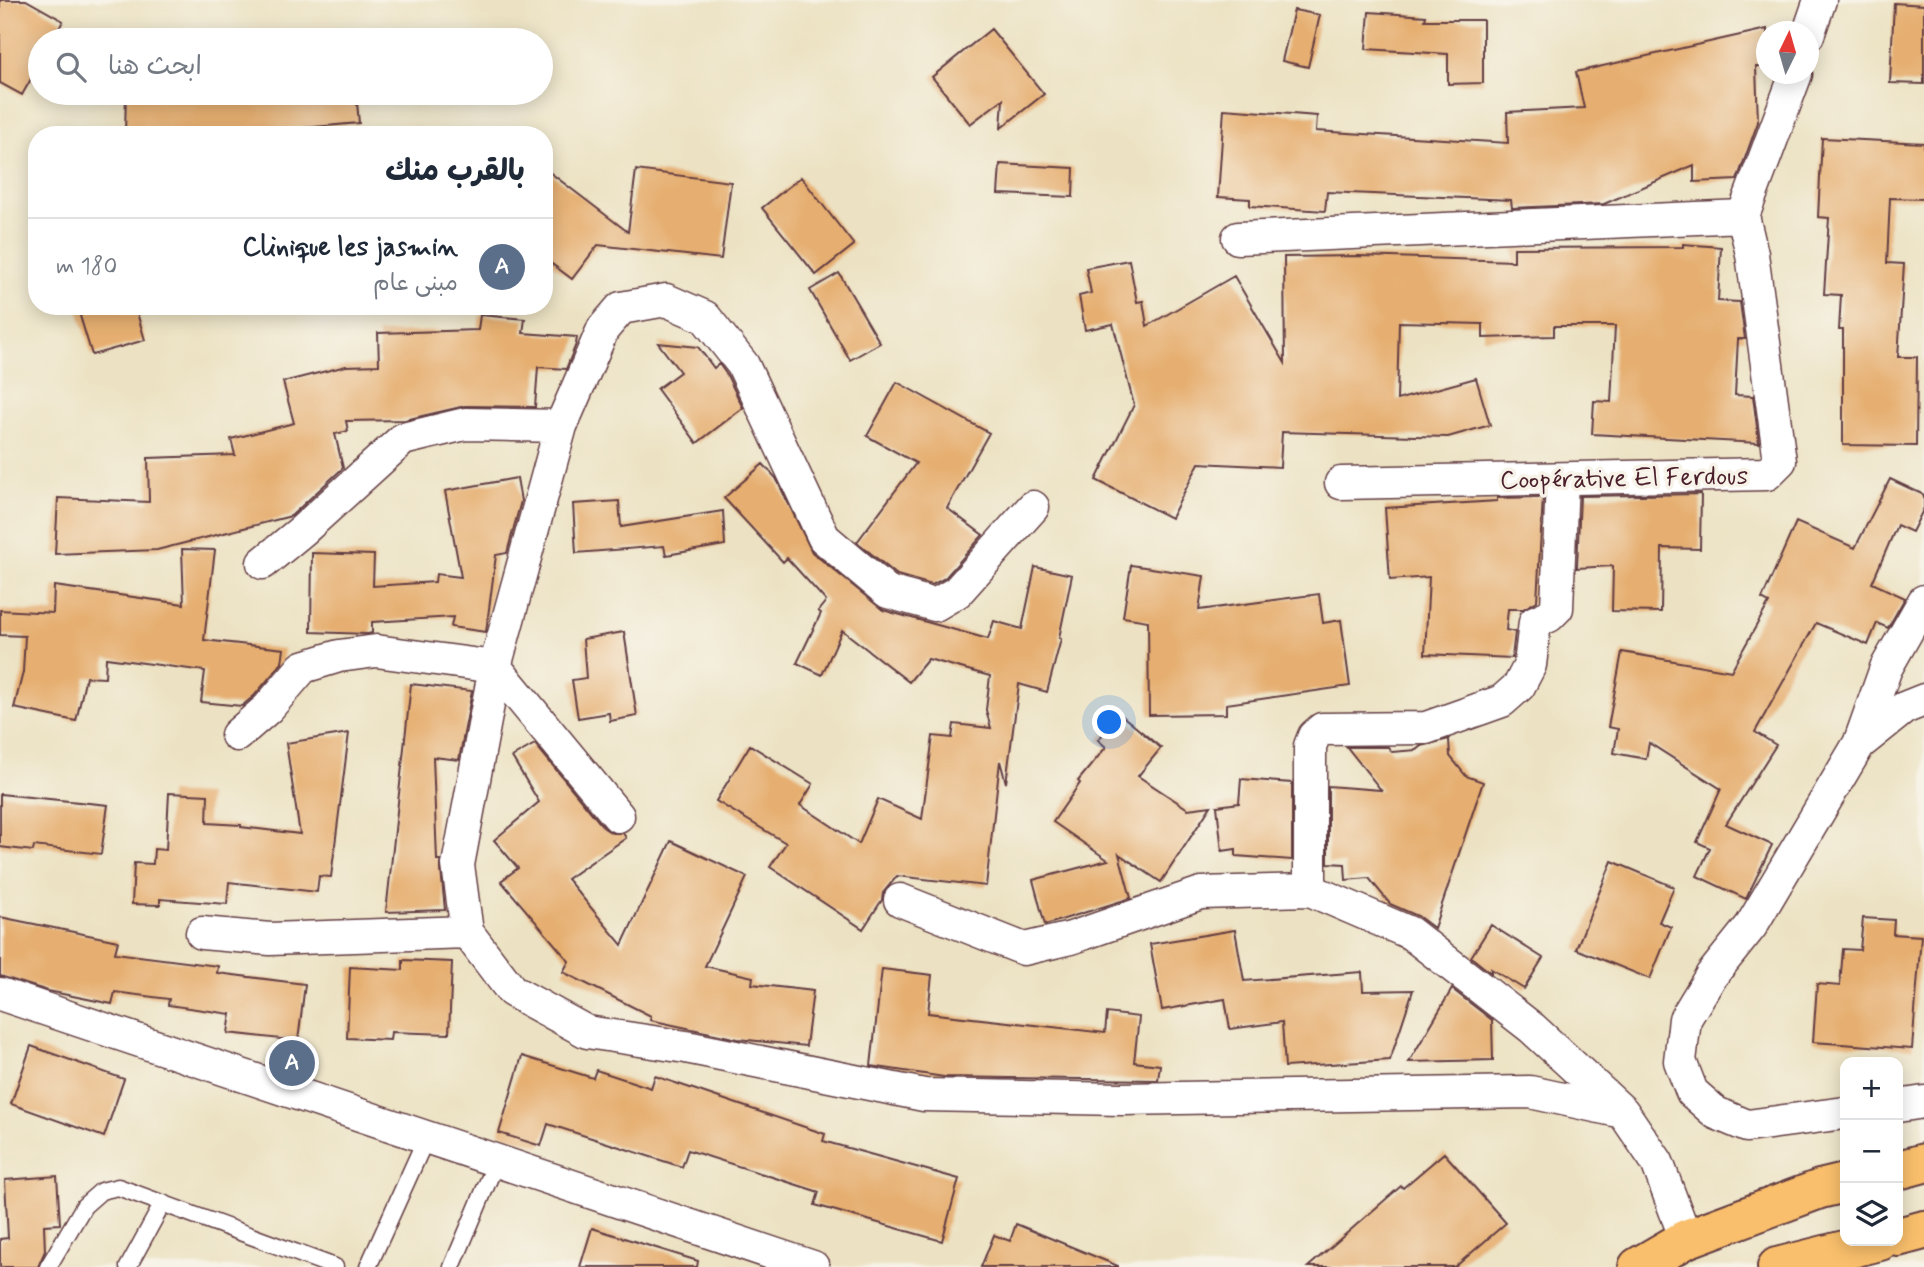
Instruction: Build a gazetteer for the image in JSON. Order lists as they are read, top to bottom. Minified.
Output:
{"streets":{"street":["Coopérative El Ferdous"]},"north":"top","page":{"search":"ابحث هنا","heading":"بالقرب منك","list":[{"mark":"A","name":"Clinique les jasmin","note":"مبنى عام","value":"180 m"}],"pins":"A","map_buttons":["+","−"]}}
